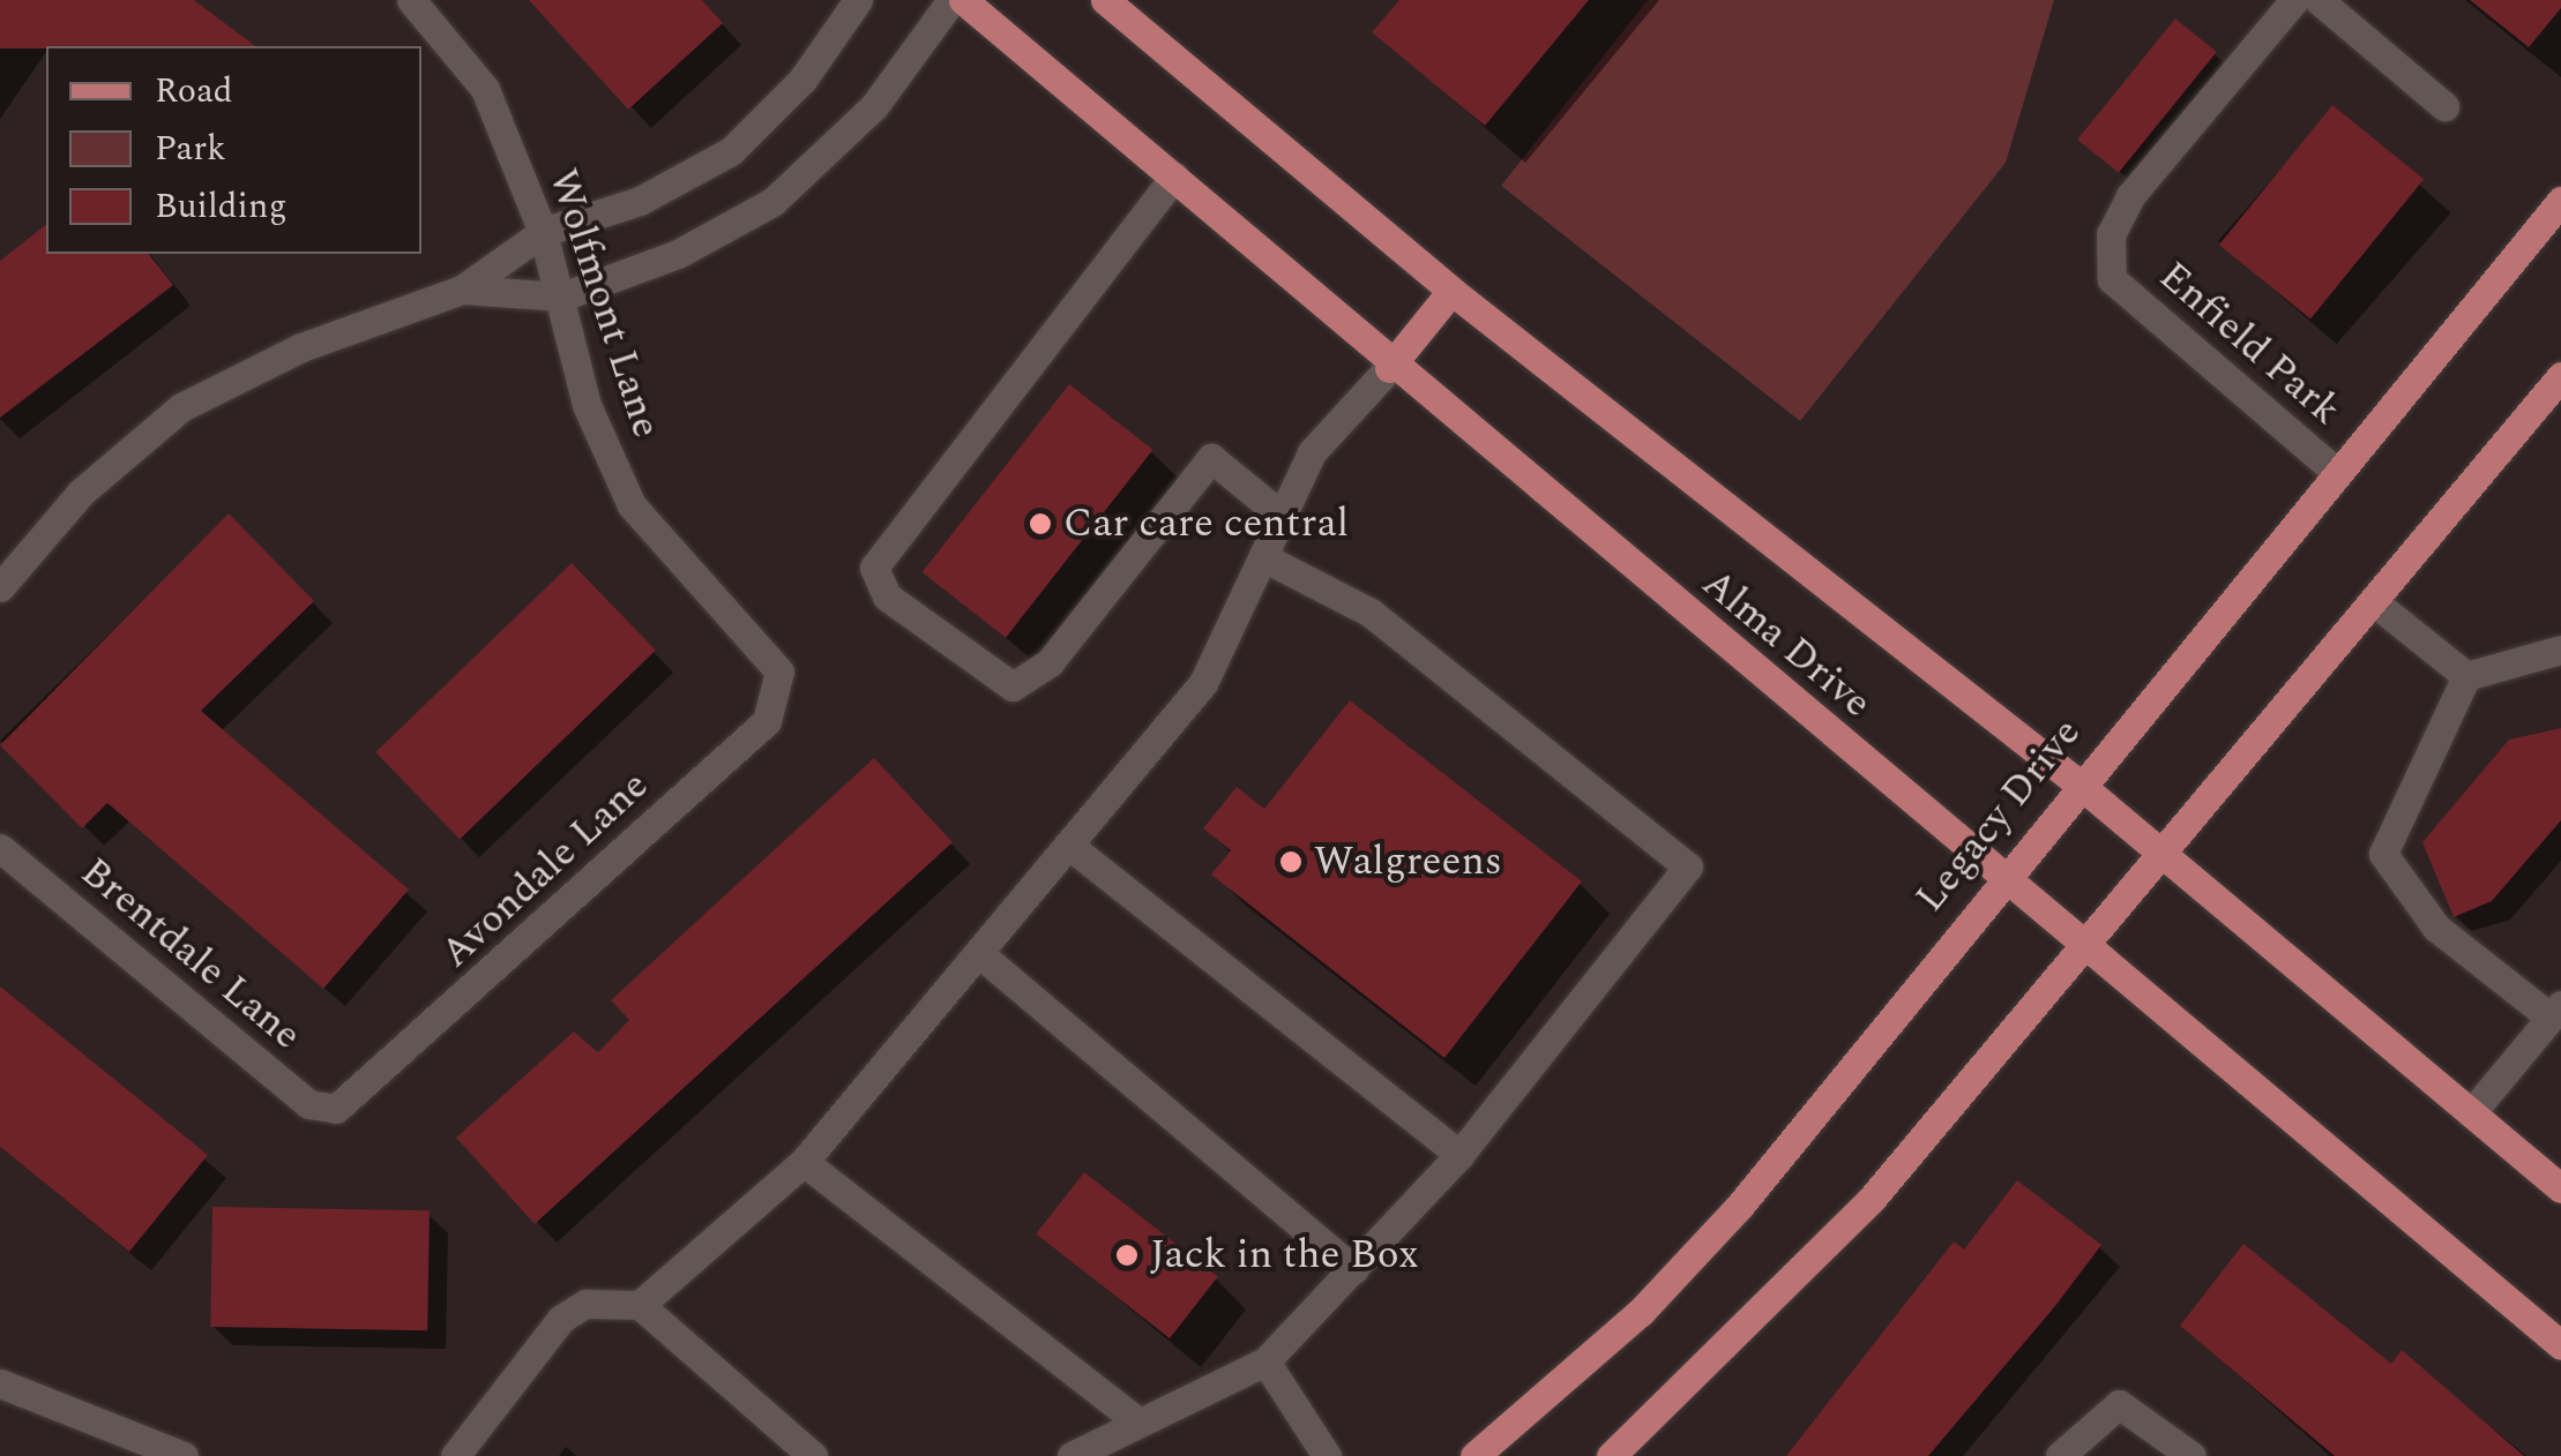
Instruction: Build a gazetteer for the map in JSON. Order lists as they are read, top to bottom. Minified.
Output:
{"streets":{"main road":["Alma Drive","Legacy Drive"],"street":["Wolfmont Lane","Enfield Park","Avondale Lane","Brentdale Lane"]},"crossings":[["Wolfmont Lane","Avondale Lane"],["Enfield Park","Legacy Drive"],["Alma Drive","Legacy Drive"],["Avondale Lane","Brentdale Lane"]],"places":["Car care central","Walgreens","Jack in the Box"],"legend":["Road","Park","Building"]}
